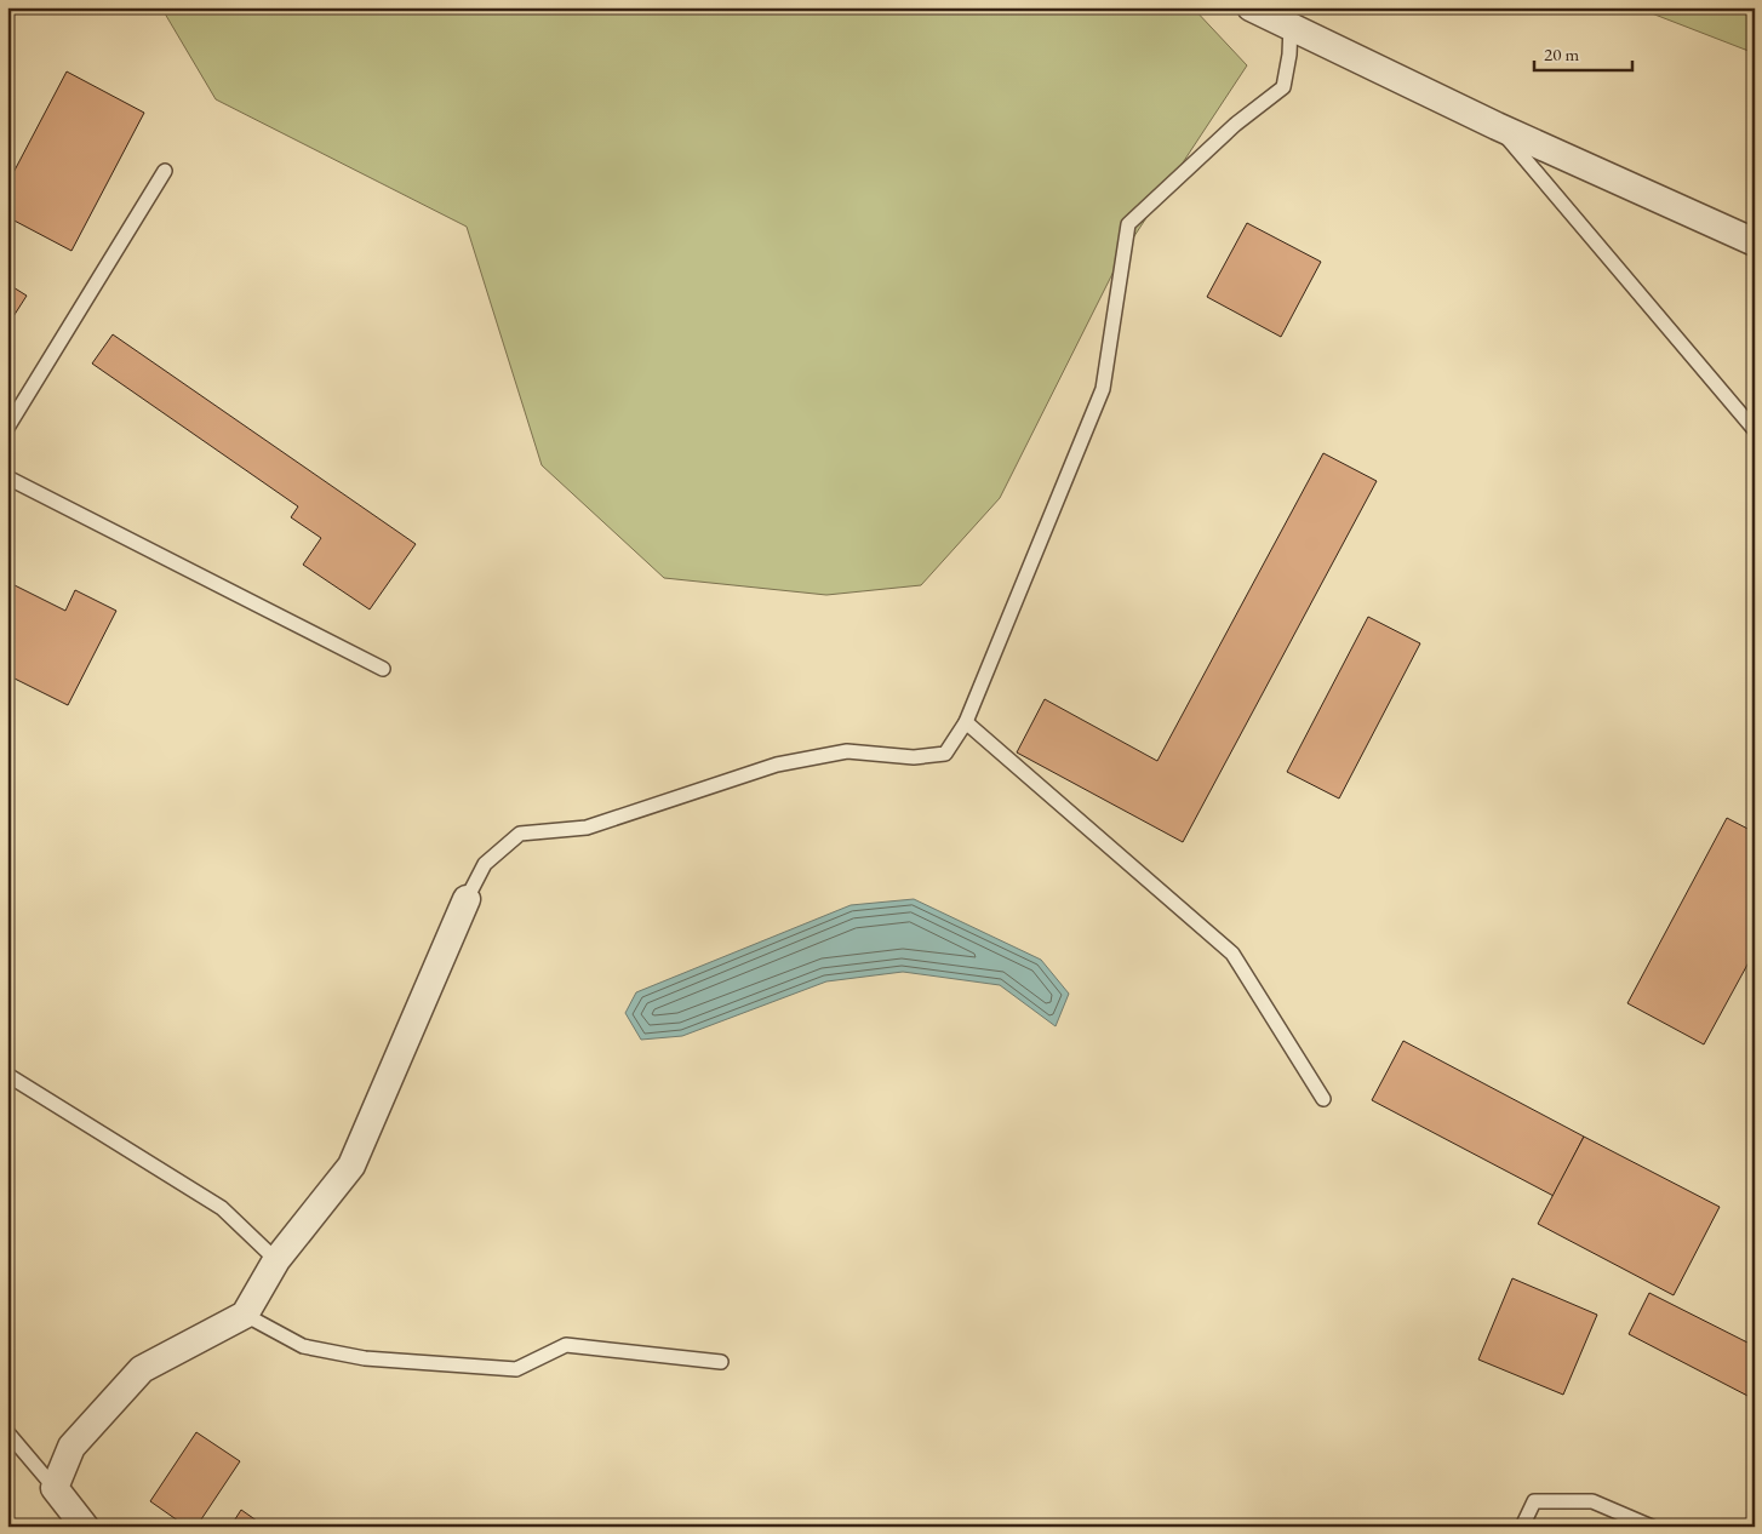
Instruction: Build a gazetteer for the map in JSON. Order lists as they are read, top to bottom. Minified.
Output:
{"scale_bar":"20 m"}
